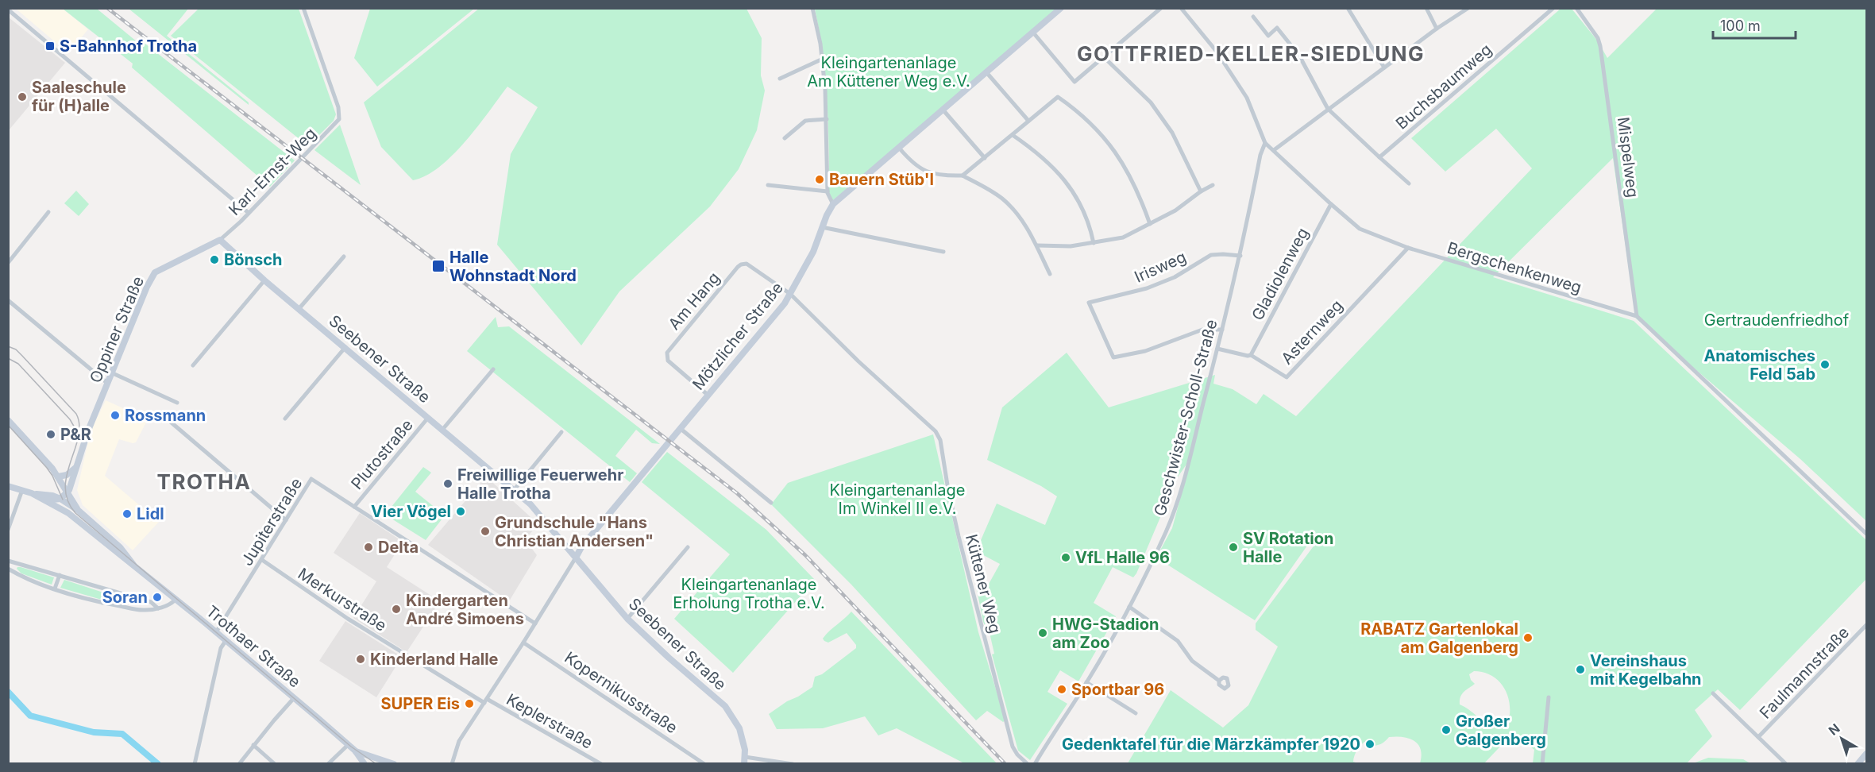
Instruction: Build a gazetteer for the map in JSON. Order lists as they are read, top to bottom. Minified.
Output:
{"streets":{"street":["Buchsbaumweg","Mispelweg","Karl-Ernst-Weg","Irisweg","Bergschenkenweg","Gladiolenweg","Am Hang","Oppiner Straße","Asternweg","Mötzlicher Straße","Seebener Straße","Geschwister-Scholl-Straße","Plutostraße","Jupiterstraße","Küttener Weg","Merkurstraße","Trothaer Straße","Faulmannstraße","Kopernikusstraße","Keplerstraße"]},"crossings":[["Mispelweg","Bergschenkenweg"],["Karl-Ernst-Weg","Oppiner Straße"],["Karl-Ernst-Weg","Seebener Straße"],["Irisweg","Geschwister-Scholl-Straße"],["Bergschenkenweg","Gladiolenweg"],["Bergschenkenweg","Asternweg"],["Bergschenkenweg","Geschwister-Scholl-Straße"],["Gladiolenweg","Asternweg"],["Am Hang","Mötzlicher Straße"],["Am Hang","Küttener Weg"],["Oppiner Straße","Seebener Straße"],["Oppiner Straße","Trothaer Straße"],["Asternweg","Geschwister-Scholl-Straße"],["Mötzlicher Straße","Seebener Straße"],["Mötzlicher Straße","Jupiterstraße"],["Mötzlicher Straße","Küttener Weg"],["Mötzlicher Straße","Merkurstraße"],["Mötzlicher Straße","Kopernikusstraße"],["Mötzlicher Straße","Keplerstraße"],["Seebener Straße","Plutostraße"],["Plutostraße","Jupiterstraße"],["Jupiterstraße","Merkurstraße"],["Jupiterstraße","Trothaer Straße"],["Merkurstraße","Keplerstraße"]],"districts":["GOTTFRIED-KELLER-SIEDLUNG","TROTHA"],"parks":["Kleingartenanlage Am Küttener Weg e.V.","Gertraudenfriedhof","Kleingartenanlage Im Winkel II e.V.","Kleingartenanlage Erholung Trotha e.V."],"places":{"transit":["S-Bahnhof Trotha","Halle Wohnstadt Nord"],"other":["Saaleschule für (H)alle","Bauern Stüb'l","Bönsch","Anatomisches Feld 5ab","Rossmann","P&R","Freiwillige Feuerwehr Halle Trotha","Vier Vögel","Lidl","Grundschule \"Hans Christian Andersen\"","Delta","SV Rotation Halle","VfL Halle 96","Soran","Kindergarten André Simoens","HWG-Stadion am Zoo","RABATZ Gartenlokal am Galgenberg","Kinderland Halle","Vereinshaus mit Kegelbahn","Sportbar 96","SUPER Eis","Großer Galgenberg","Gedenktafel für die Märzkämpfer 1920"]},"scale_bar":"100 m","north":"top left"}
